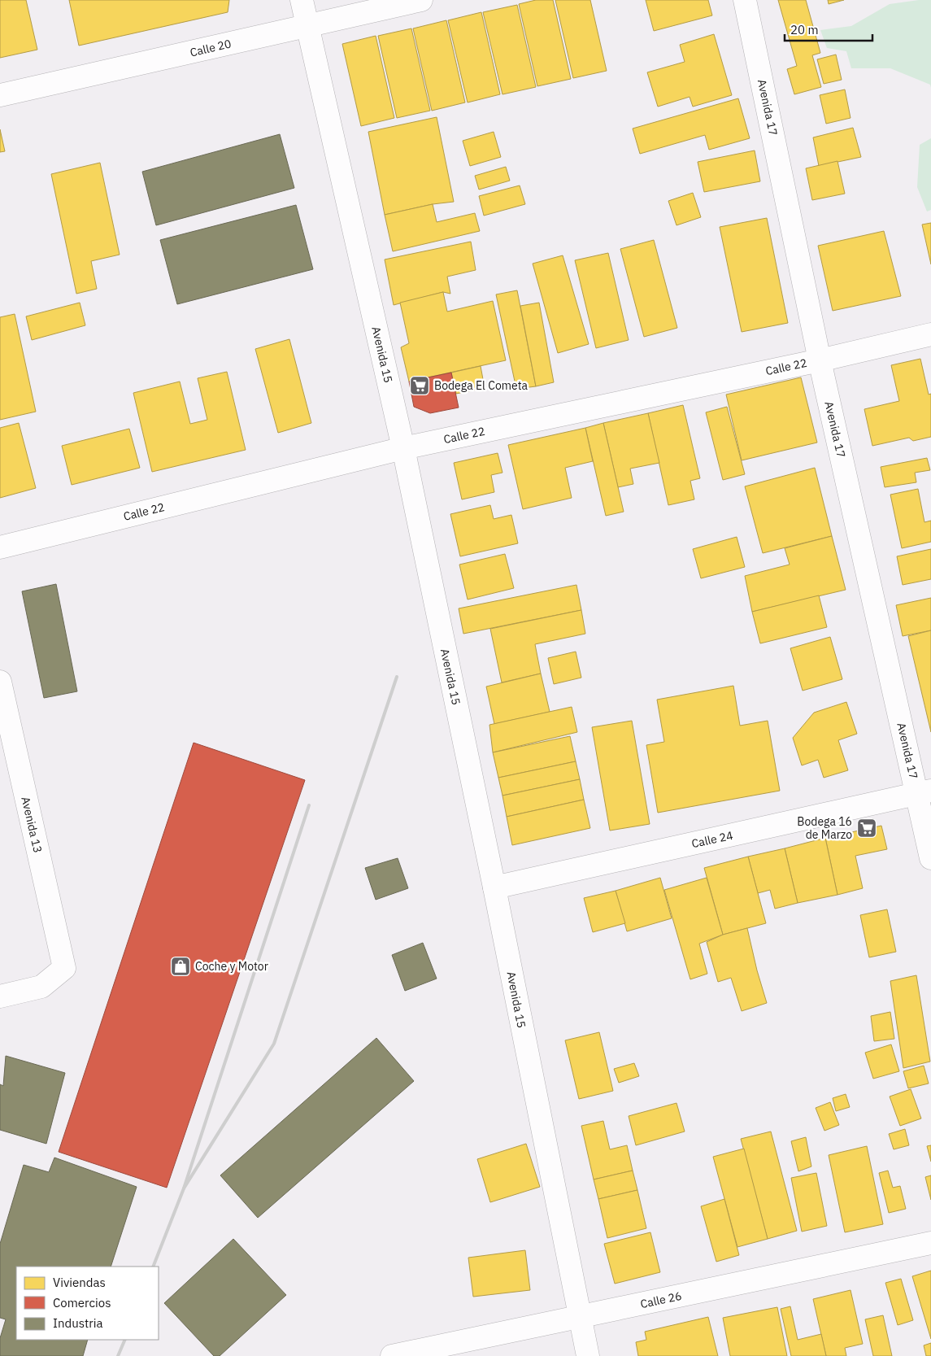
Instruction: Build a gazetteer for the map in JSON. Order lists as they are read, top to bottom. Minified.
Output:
{"streets":{"street":["Calle 20","Avenida 17","Avenida 15","Calle 22","Avenida 13","Calle 24","Calle 26"]},"crossings":[["Calle 20","Avenida 15"],["Avenida 17","Calle 22"],["Avenida 17","Calle 24"],["Avenida 15","Calle 22"],["Avenida 15","Calle 24"],["Avenida 15","Calle 26"]],"places":{"supermarket":["Bodega El Cometa","Bodega 16 de Marzo"],"shop":["Coche y Motor"]},"legend":["Viviendas","Comercios","Industria"],"scale_bar":"20 m"}
